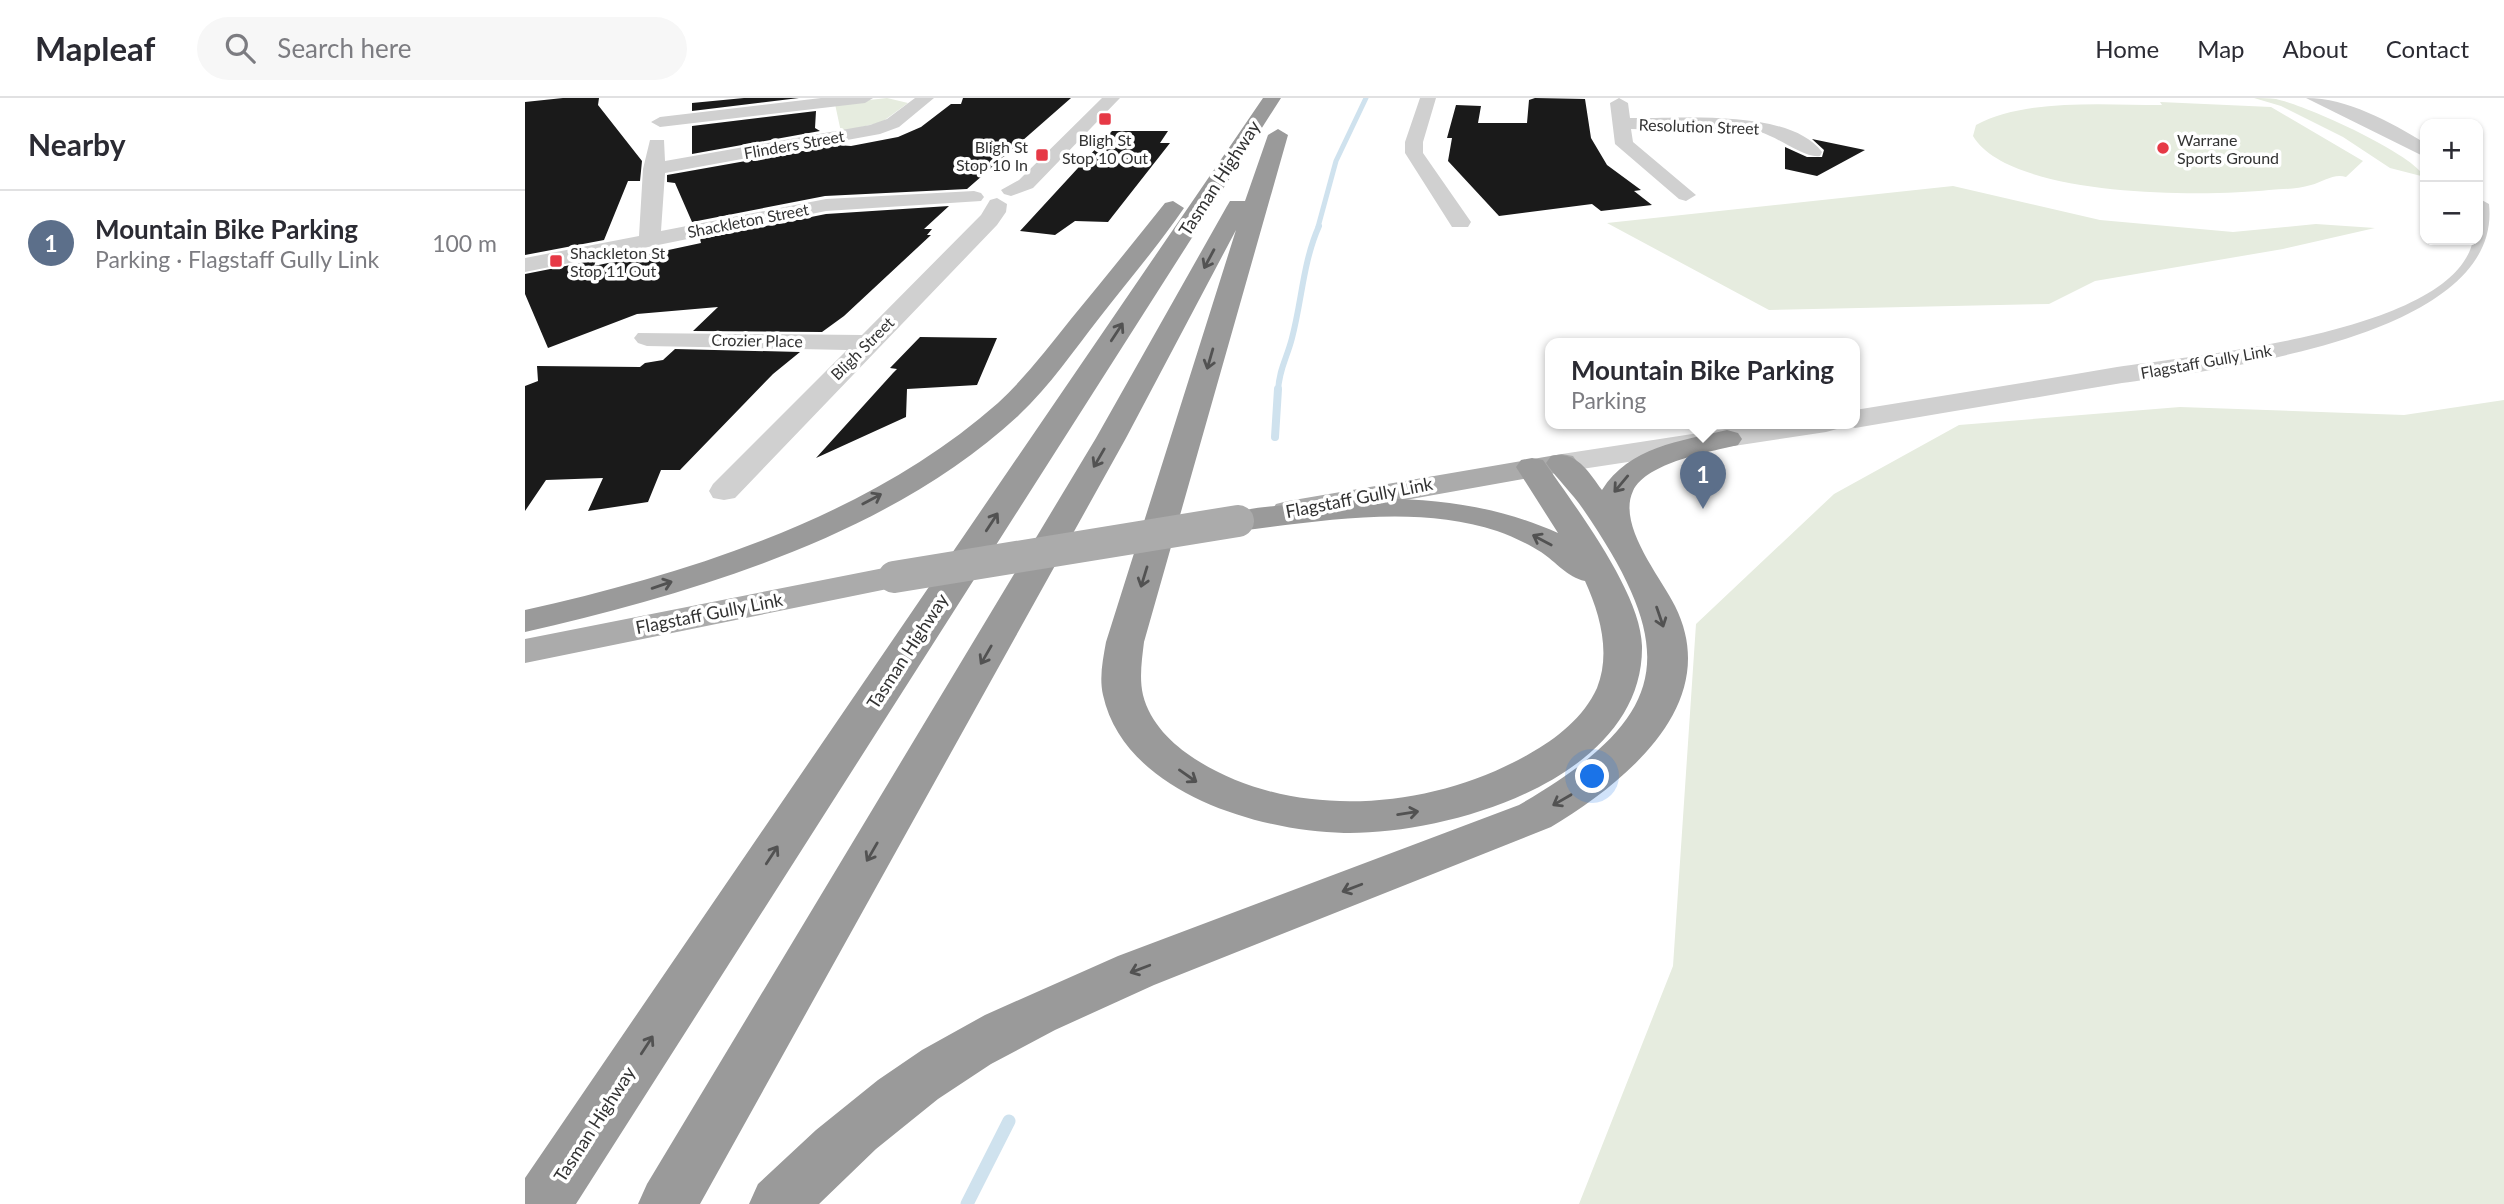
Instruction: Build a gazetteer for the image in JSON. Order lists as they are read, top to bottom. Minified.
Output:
{"streets":{"highway":["Tasman Highway"],"main road":["Flagstaff Gully Link"],"street":["Resolution Street","Flinders Street","Shackleton Street","Crozier Place","Bligh Street"]},"crossings":[["Shackleton Street","Bligh Street"],["Crozier Place","Bligh Street"]],"places":{"transit":["Bligh St Stop 10 Out","Bligh St Stop 10 In","Shackleton St Stop 11 Out"],"other":["Warrane Sports Ground"]},"page":{"header":"Mapleaf","search":"Search here","nav":["Home","Map","About","Contact"],"heading":"Nearby","map_buttons":["+","−"],"list":[{"mark":"1","name":"Mountain Bike Parking","note":"Parking · Flagstaff Gully Link","value":"100 m"}],"popup":["Mountain Bike Parking","Parking"],"pins":"1"}}
